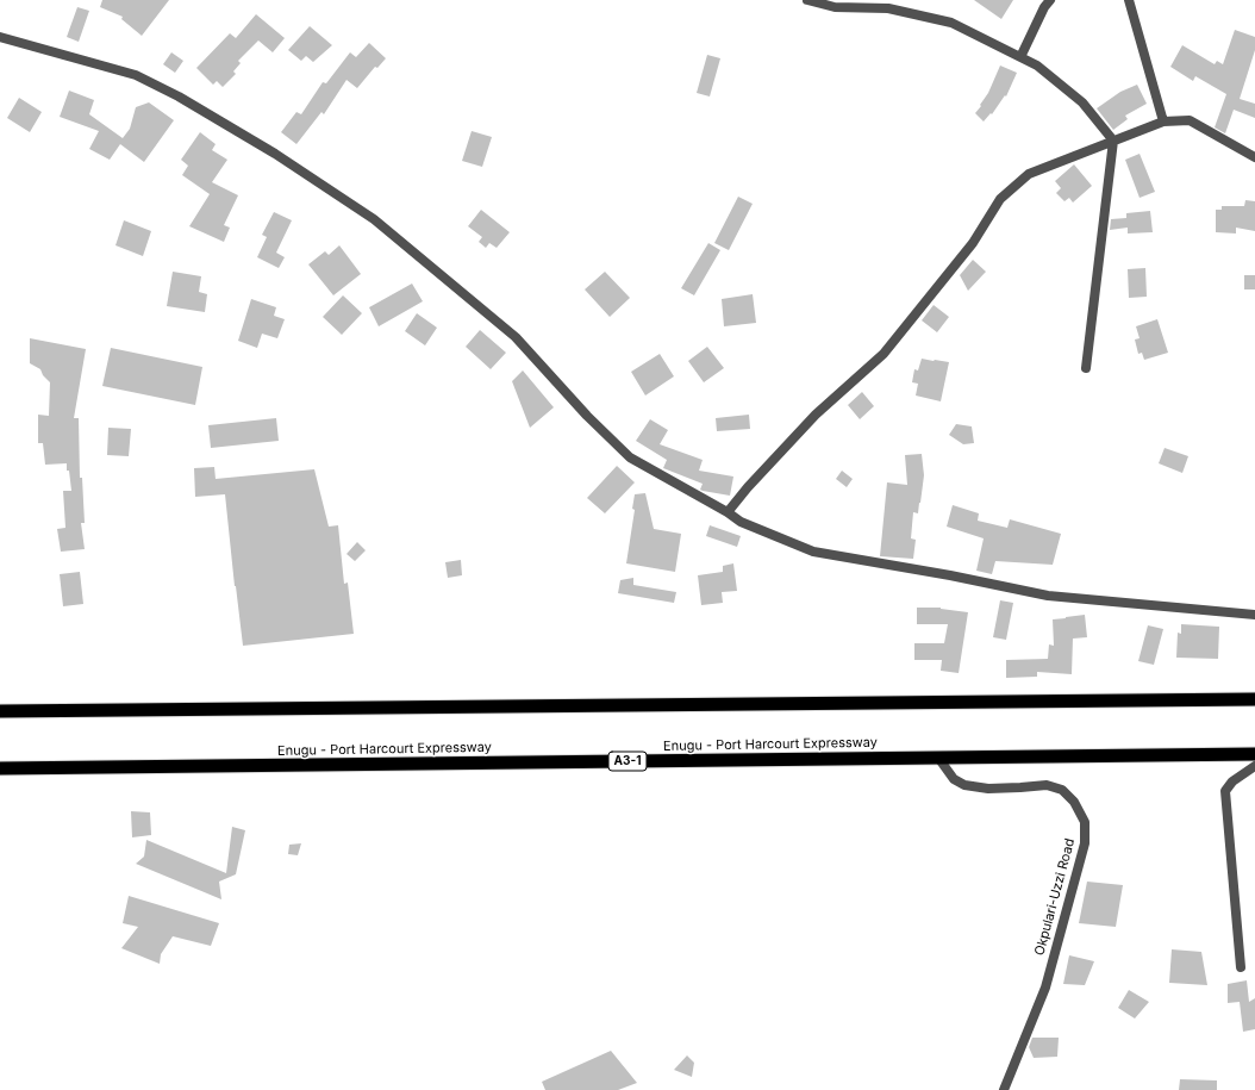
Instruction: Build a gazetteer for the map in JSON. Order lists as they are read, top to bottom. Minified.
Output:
{"streets":{"highway":["Enugu - Port Harcourt Expressway","A3-1"],"street":["Okpulari-Uzzi Road"]},"crossings":[["Enugu - Port Harcourt Expressway","Okpulari-Uzzi Road"]]}
